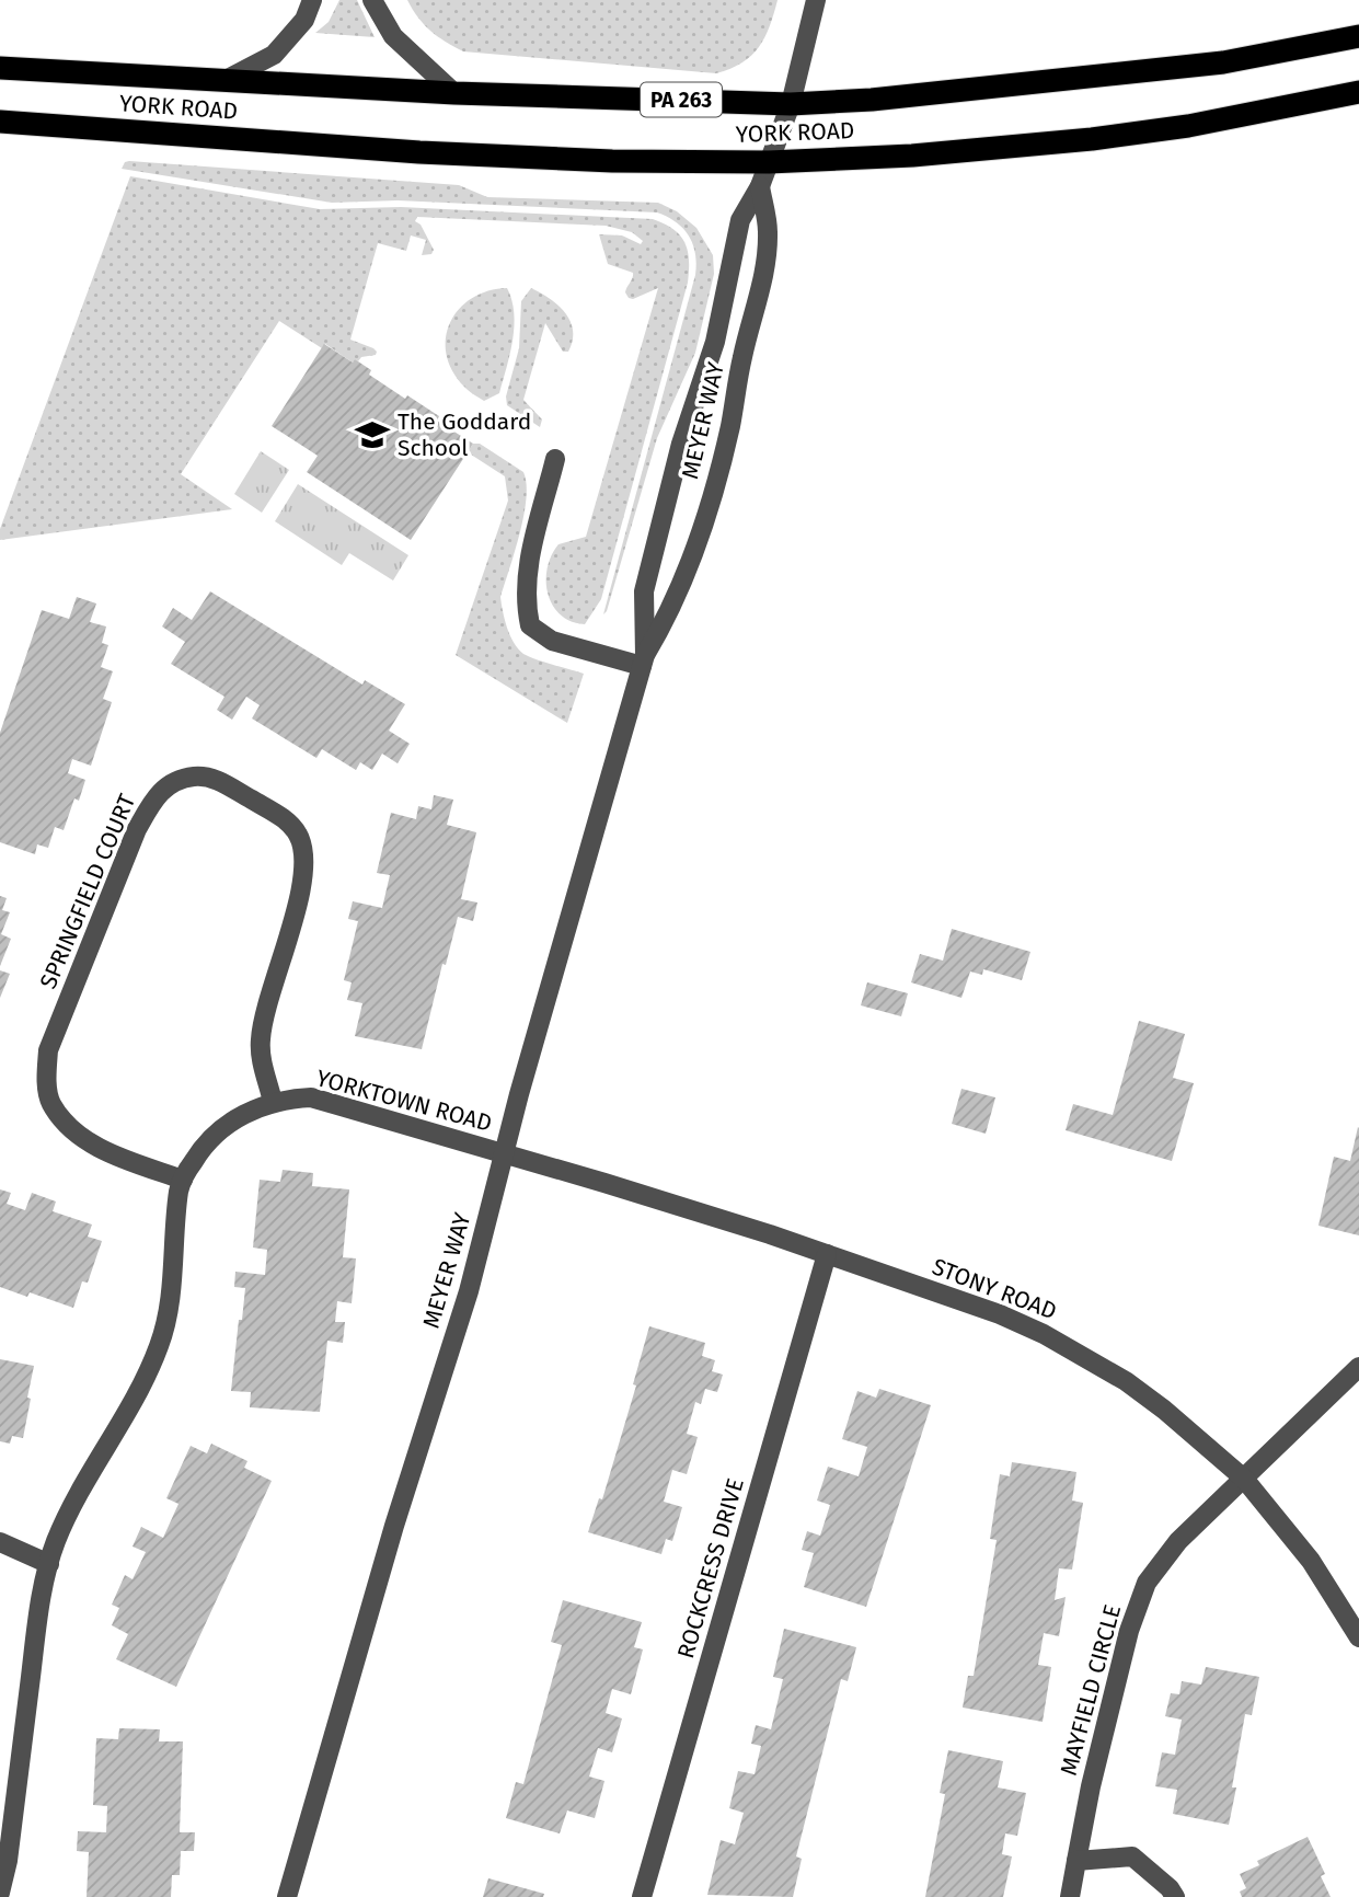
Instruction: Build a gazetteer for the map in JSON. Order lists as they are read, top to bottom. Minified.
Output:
{"streets":{"highway":["PA 263","YORK ROAD"],"street":["MEYER WAY","SPRINGFIELD COURT","YORKTOWN ROAD","STONY ROAD","ROCKCRESS DRIVE","MAYFIELD CIRCLE"]},"crossings":[["YORK ROAD","MEYER WAY"],["MEYER WAY","YORKTOWN ROAD"],["MEYER WAY","STONY ROAD"],["SPRINGFIELD COURT","YORKTOWN ROAD"],["YORKTOWN ROAD","STONY ROAD"],["STONY ROAD","ROCKCRESS DRIVE"],["STONY ROAD","MAYFIELD CIRCLE"]],"places":{"school or university":["The Goddard School"]}}
